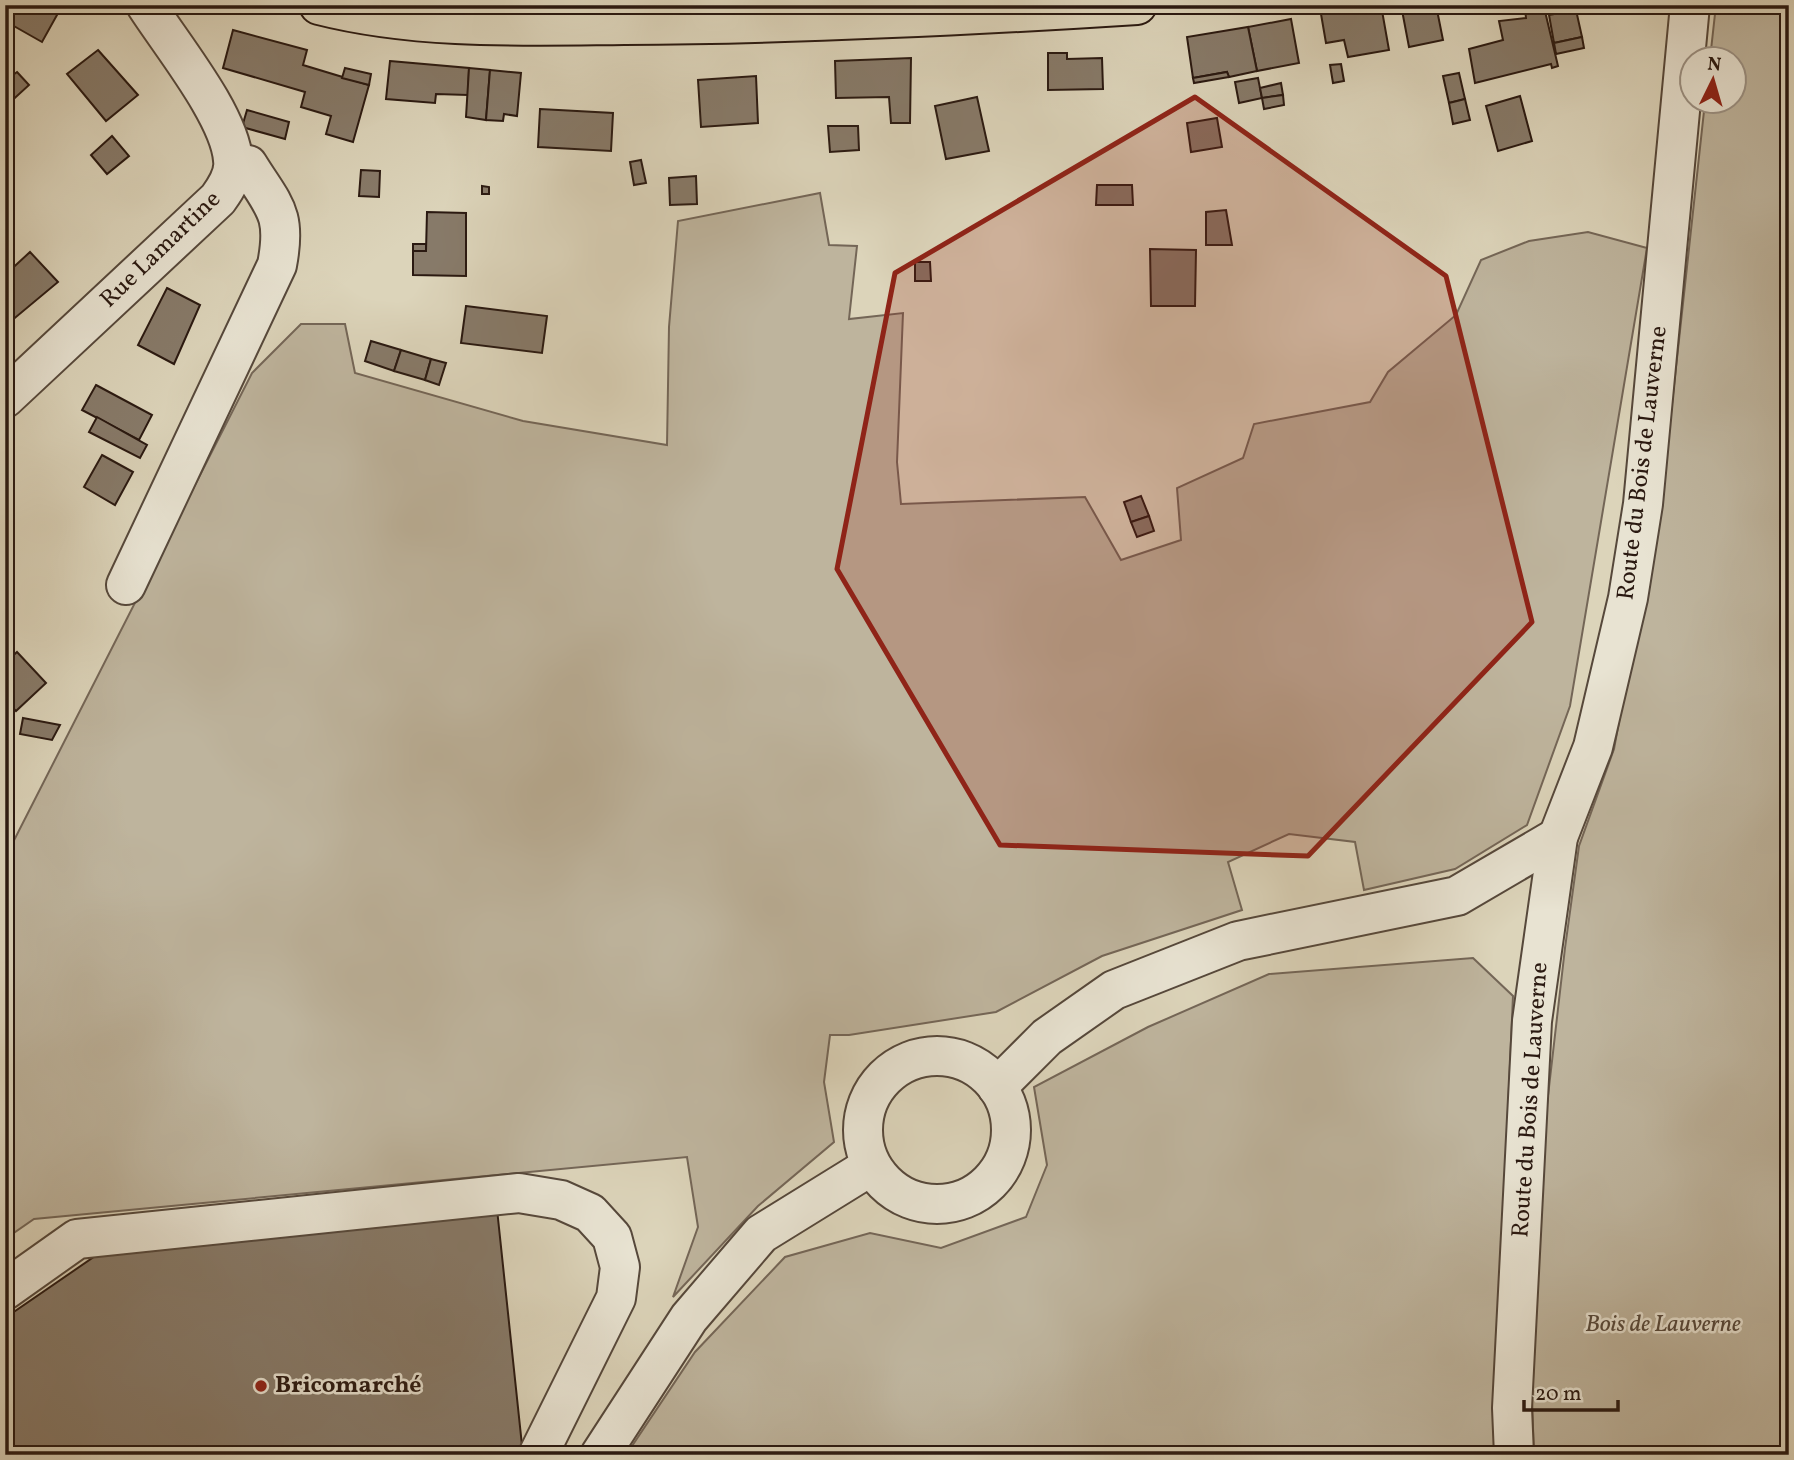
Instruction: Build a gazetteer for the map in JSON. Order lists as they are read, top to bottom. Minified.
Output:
{"streets":{"street":["Rue Lamartine","Route du Bois de Lauverne"]},"parks":["Bois de Lauverne"],"places":["Bricomarché"],"scale_bar":"20 m","north":"top"}
